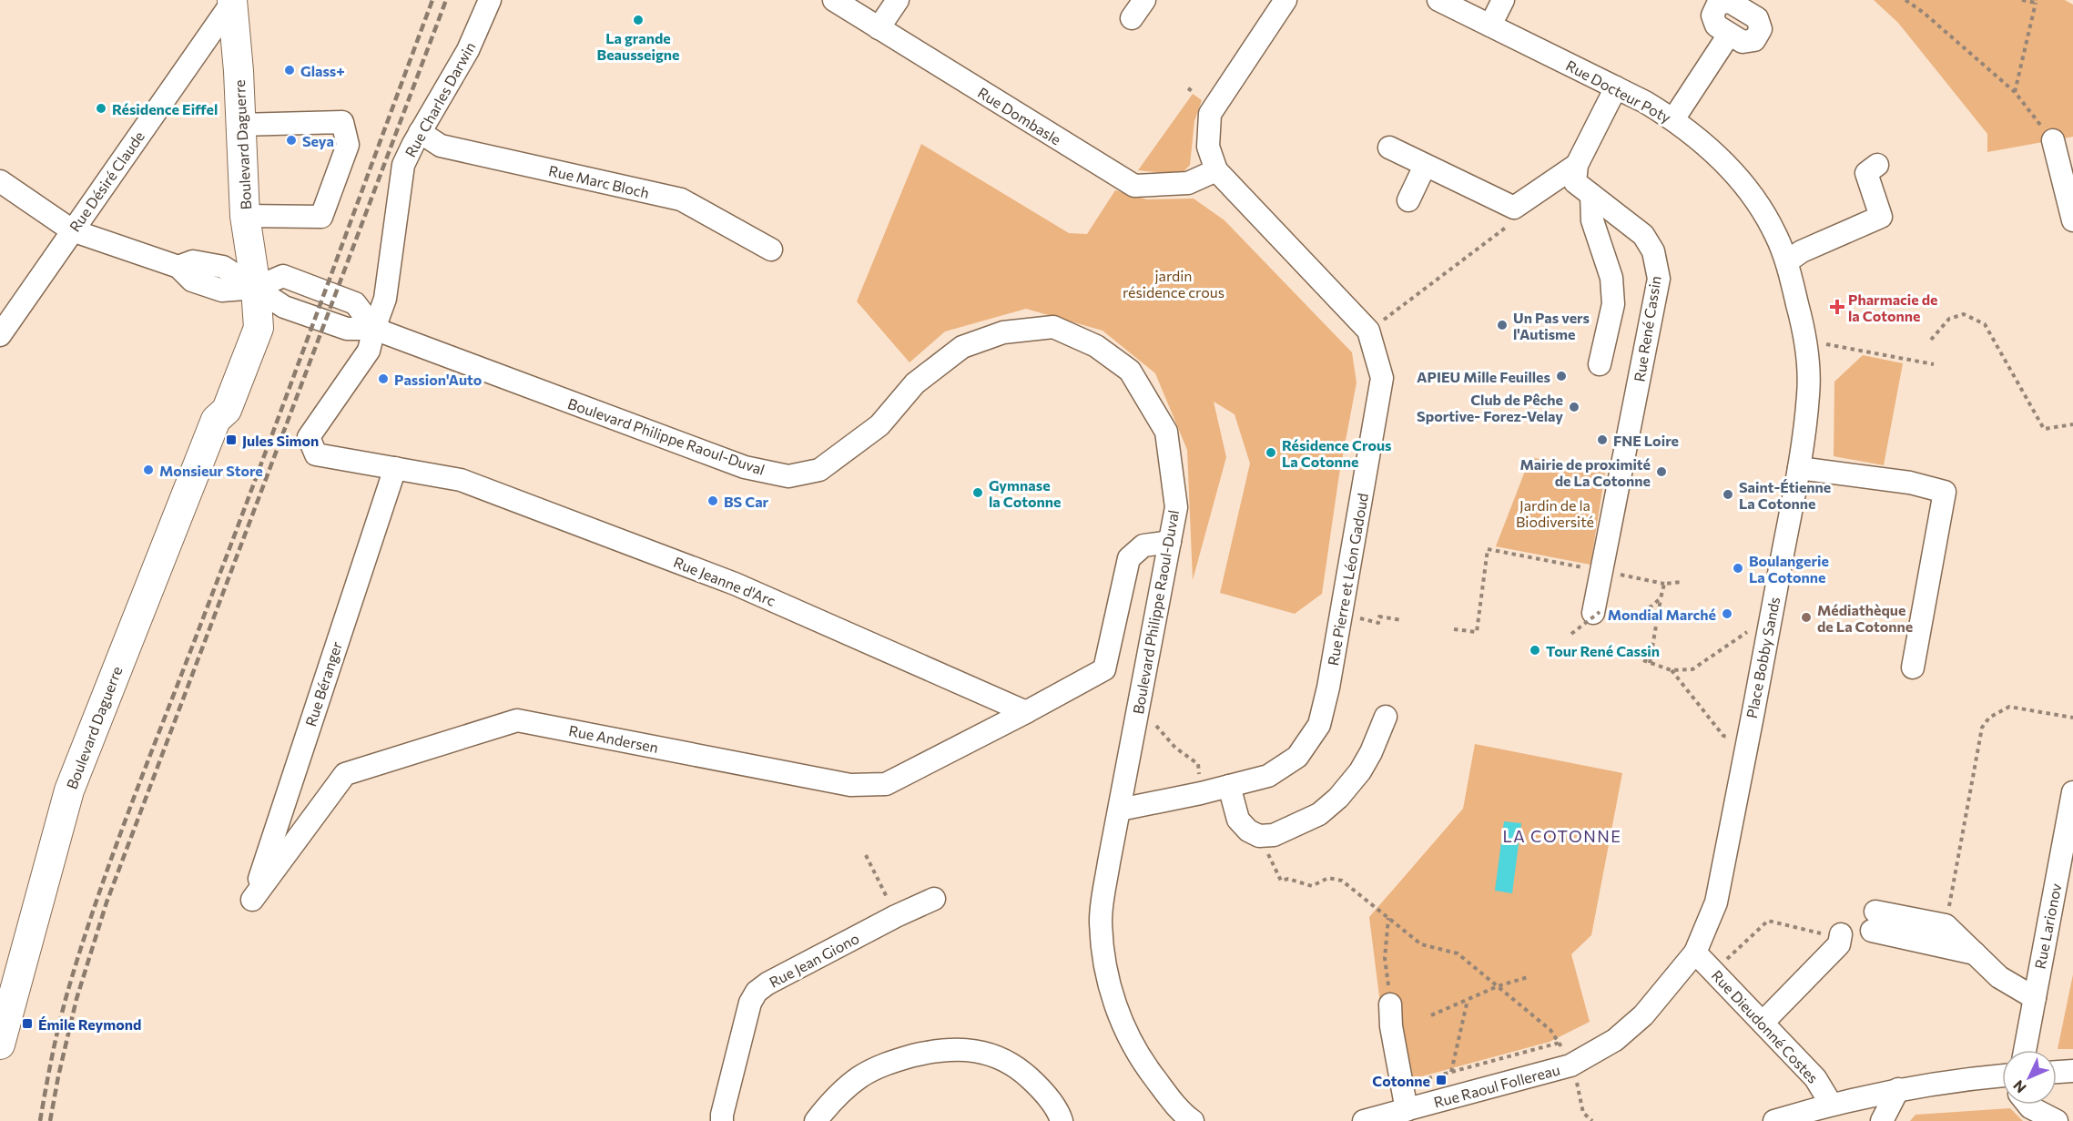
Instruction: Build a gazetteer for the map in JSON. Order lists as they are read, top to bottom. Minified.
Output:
{"streets":{"main road":["Boulevard Daguerre"],"street":["Rue Docteur Poty","Rue Charles Darwin","Rue Dombasle","Rue Désiré Claude","Rue Marc Bloch","Rue René Cassin","Boulevard Philippe Raoul-Duval","Rue Pierre et Léon Gadoud","Rue Jeanne d'Arc","Place Bobby Sands","Rue Béranger","Rue Andersen","Rue Larionov","Rue Jean Giono","Rue Dieudonné Costes","Rue Raoul Follereau"]},"crossings":[["Rue Docteur Poty","Place Bobby Sands"],["Rue Charles Darwin","Rue Marc Bloch"],["Rue Charles Darwin","Boulevard Philippe Raoul-Duval"],["Rue Charles Darwin","Rue Jeanne d'Arc"],["Rue Dombasle","Rue Pierre et Léon Gadoud"],["Boulevard Daguerre","Rue Désiré Claude"],["Boulevard Philippe Raoul-Duval","Rue Pierre et Léon Gadoud"],["Boulevard Philippe Raoul-Duval","Rue Jeanne d'Arc"],["Rue Jeanne d'Arc","Rue Béranger"],["Rue Jeanne d'Arc","Rue Andersen"],["Place Bobby Sands","Rue Raoul Follereau"],["Rue Béranger","Rue Andersen"],["Rue Dieudonné Costes","Rue Raoul Follereau"]],"districts":["LA COTONNE"],"parks":["jardin résidence crous","Jardin de la Biodiversité"],"places":{"other":["La grande Beausseigne","Glass+","Résidence Eiffel","Seya","Un Pas vers l'Autisme","APIEU Mille Feuilles","Passion'Auto","Club de Pêche Sportive- Forez-Velay","FNE Loire","Résidence Crous La Cotonne","Monsieur Store","Mairie de proximité de La Cotonne","Gymnase la Cotonne","Saint-Étienne La Cotonne","BS Car","Boulangerie La Cotonne","Mondial Marché","Médiathèque de La Cotonne","Tour René Cassin"],"health":["Pharmacie de la Cotonne"],"transit":["Jules Simon","Émile Reymond","Cotonne"]},"north":"bottom left"}
